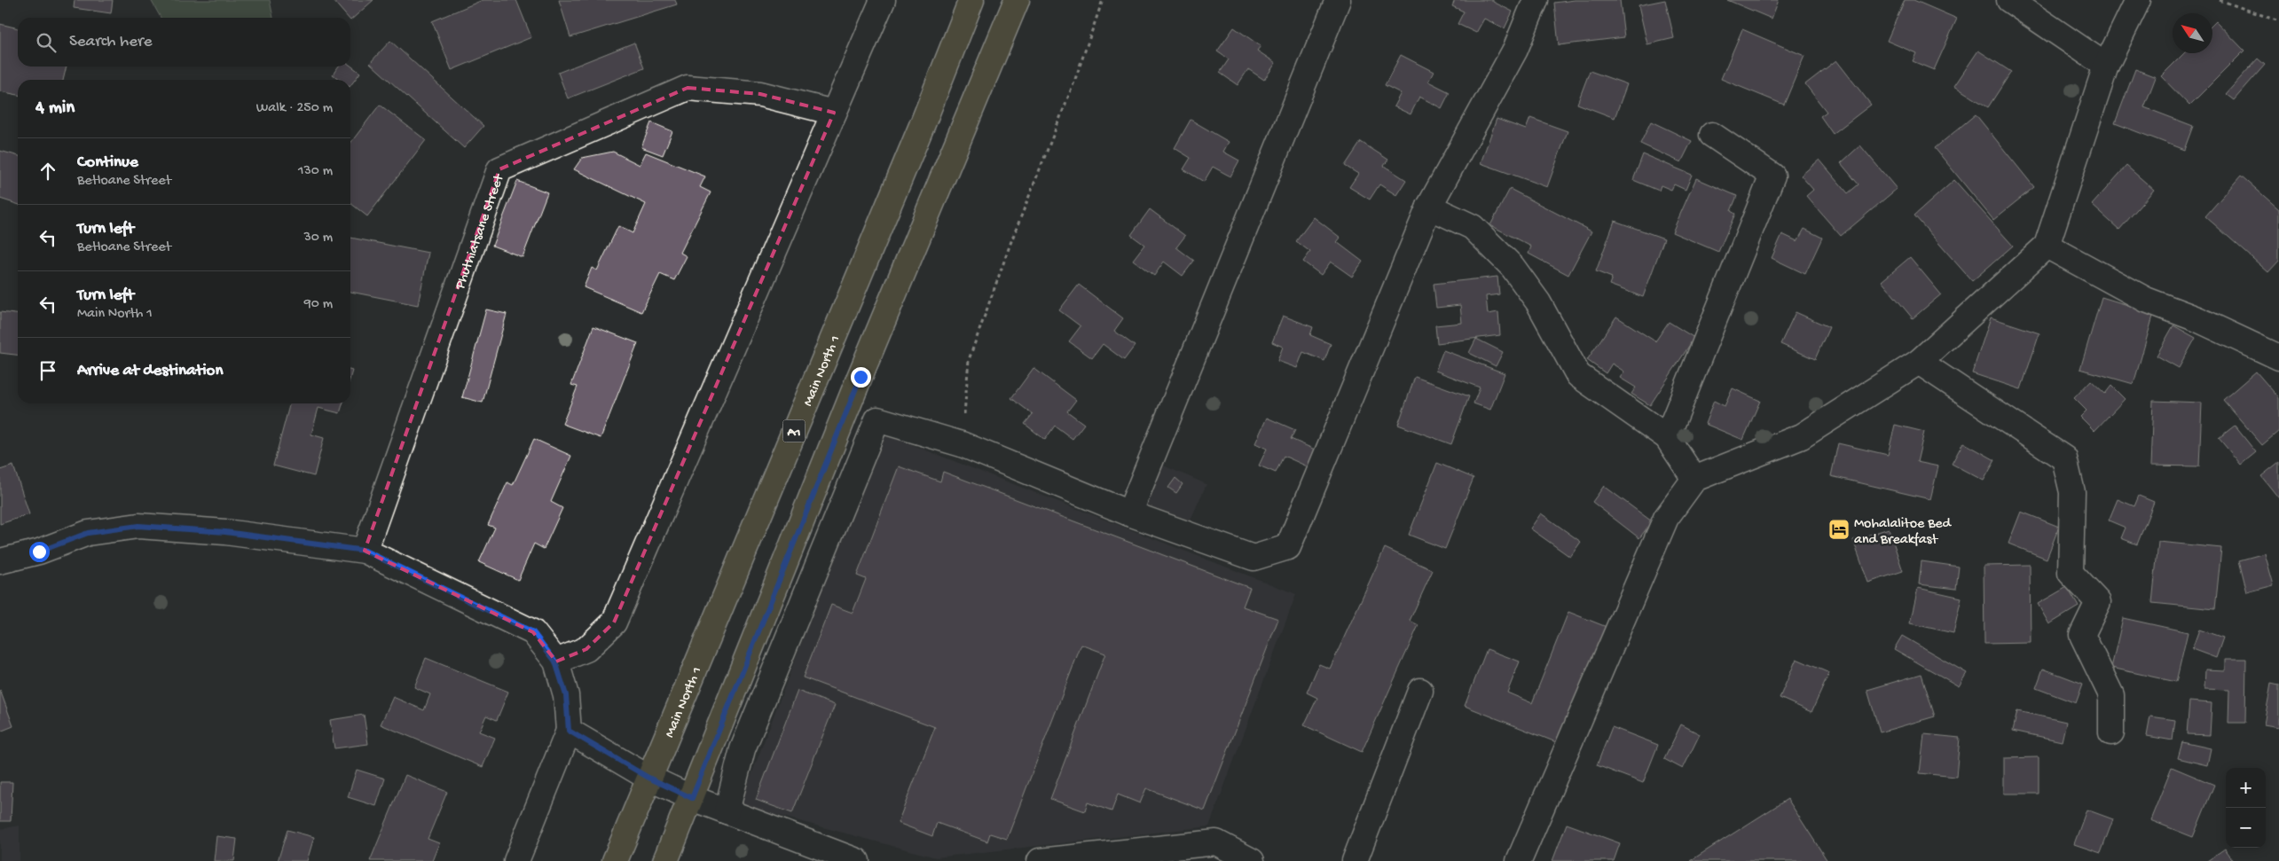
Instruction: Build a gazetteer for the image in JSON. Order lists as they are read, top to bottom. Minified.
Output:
{"streets":{"main road":["Main North 1","A1"],"street":["Phuthiatsane Street"]},"places":{"hotel":["Mohalalitoe Bed and Breakfast"]},"north":"top left","page":{"search":"Search here","heading":["4 min","Walk · 250 m"],"list":[["Continue","Betloane Street","130 m"],["Turn left","Betloane Street","30 m"],["Turn left","Main North 1","90 m"],"Arrive at destination"],"map_buttons":["+","−"]}}
